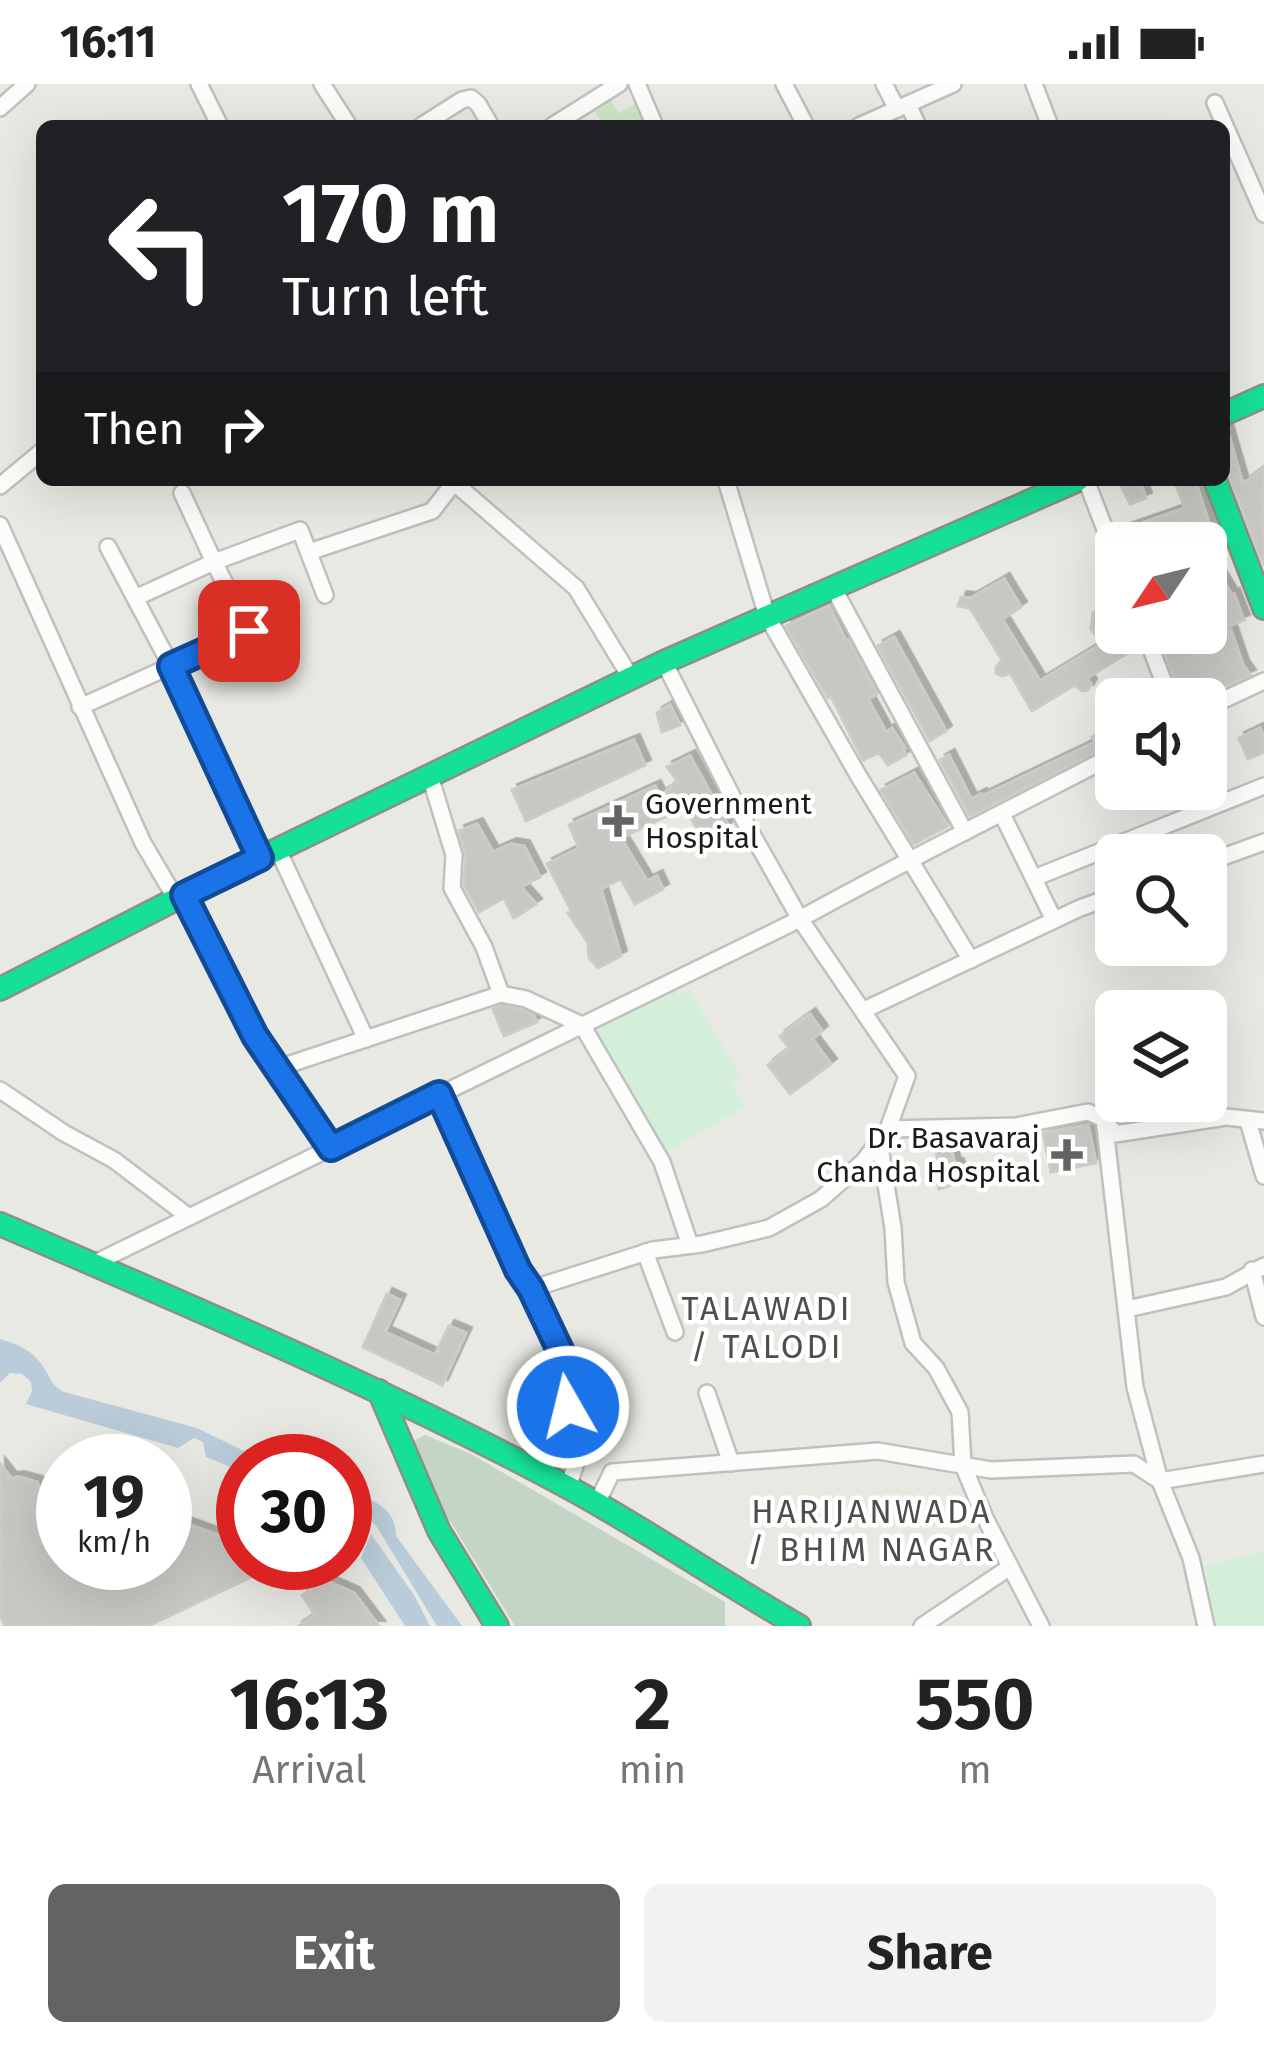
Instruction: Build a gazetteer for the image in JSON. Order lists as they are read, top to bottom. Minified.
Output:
{"districts":["TALAWADI / TALODI","HARIJANWADA / BHIM NAGAR"],"places":{"health":["Government Hospital","Dr. Basavaraj Chanda Hospital"]},"north":"bottom left","page":{"status":"16:11","turn":["170 m","Turn left"],"then":"Then","speed":"19 km/h","limit":"30","eta":["16:13","Arrival","2","min","550","m"],"buttons":["Exit","Share"]}}
